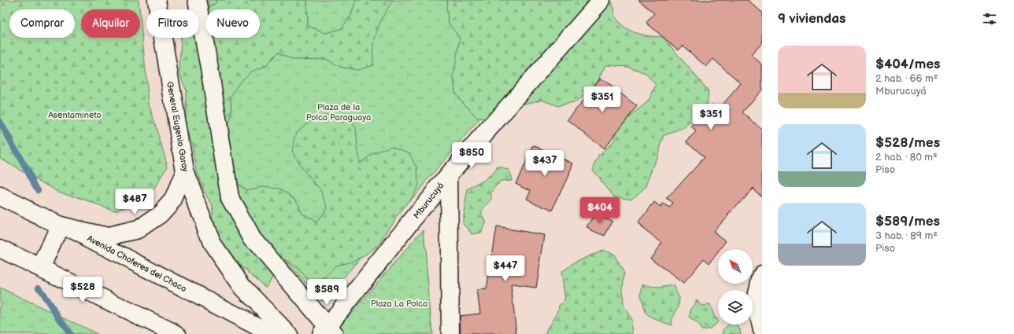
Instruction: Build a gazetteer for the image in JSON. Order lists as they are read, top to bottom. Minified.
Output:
{"streets":{"street":["General Eugenio Garay","Mburucuyá","Avenida Choferes del Chaco"]},"parks":["Plaza de la Polca Paraguaya","Asentamineto","Plaza La Polca"],"north":"top left","page":{"heading":"9 viviendas","chip":["Comprar","Alquilar","Filtros","Nuevo"],"list":[{"name":"$404/mes","note":"2 hab. · 66 m² · Mburucuyá"},{"name":"$528/mes","note":"2 hab. · 80 m² · Piso"},{"name":"$589/mes","note":"3 hab. · 89 m² · Piso"}],"price":["$351","$351","$850","$437","$487","$404","$447","$528","$589"]}}
